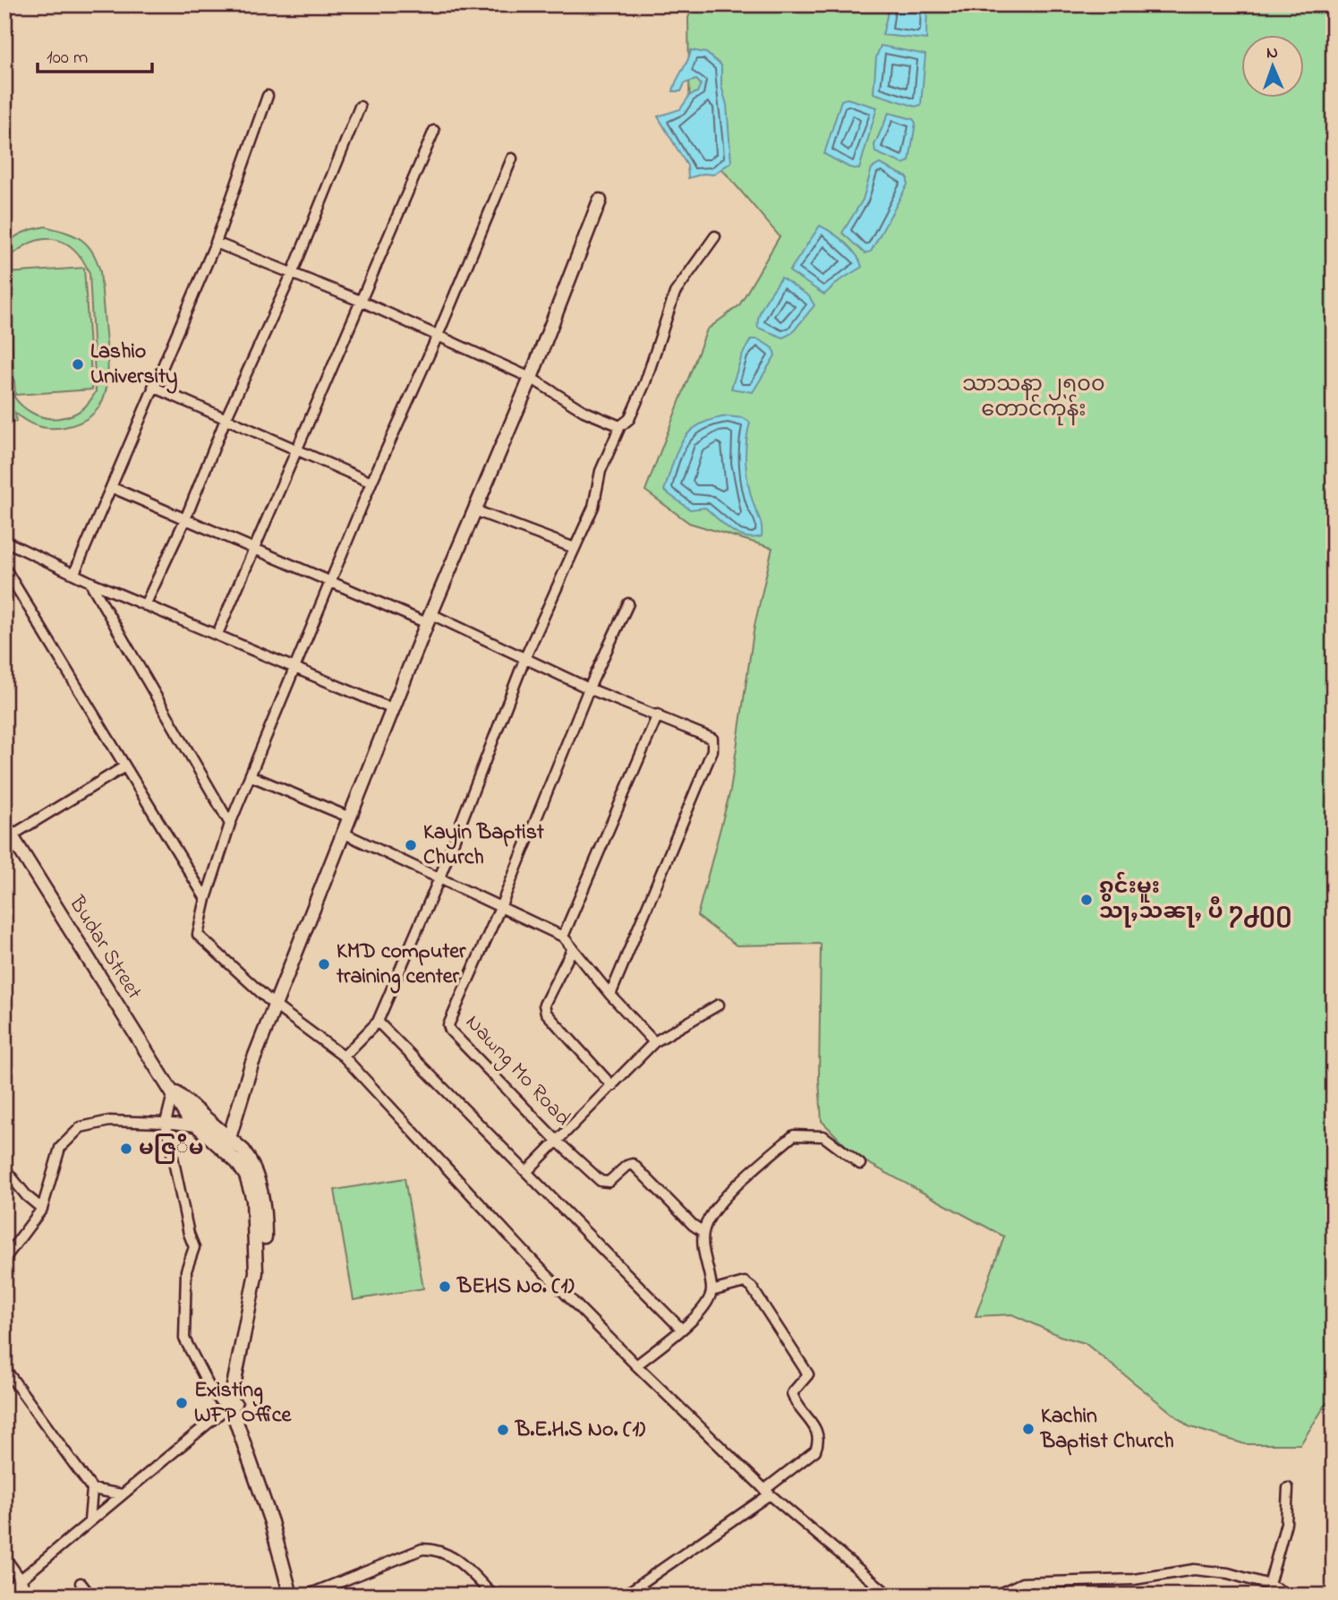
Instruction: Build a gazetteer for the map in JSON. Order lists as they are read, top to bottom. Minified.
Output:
{"streets":{"main road":["Budar Street"],"street":["Nawng Mo Road"]},"parks":["သာသနာ ၂၅၀၀ တောင်ကုန်း"],"places":["Lashio University","Kayin Baptist Church","ၵွင်းမူး သႃႇသၼႃႇ ပီ ႒႕႐႐","KMD computer training center","မဇြ်ိမ","BEHS No. (1)","Existing WFP Office","Kachin Baptist Church","B.E.H.S No. (1)"],"scale_bar":"100 m","north":"top"}
